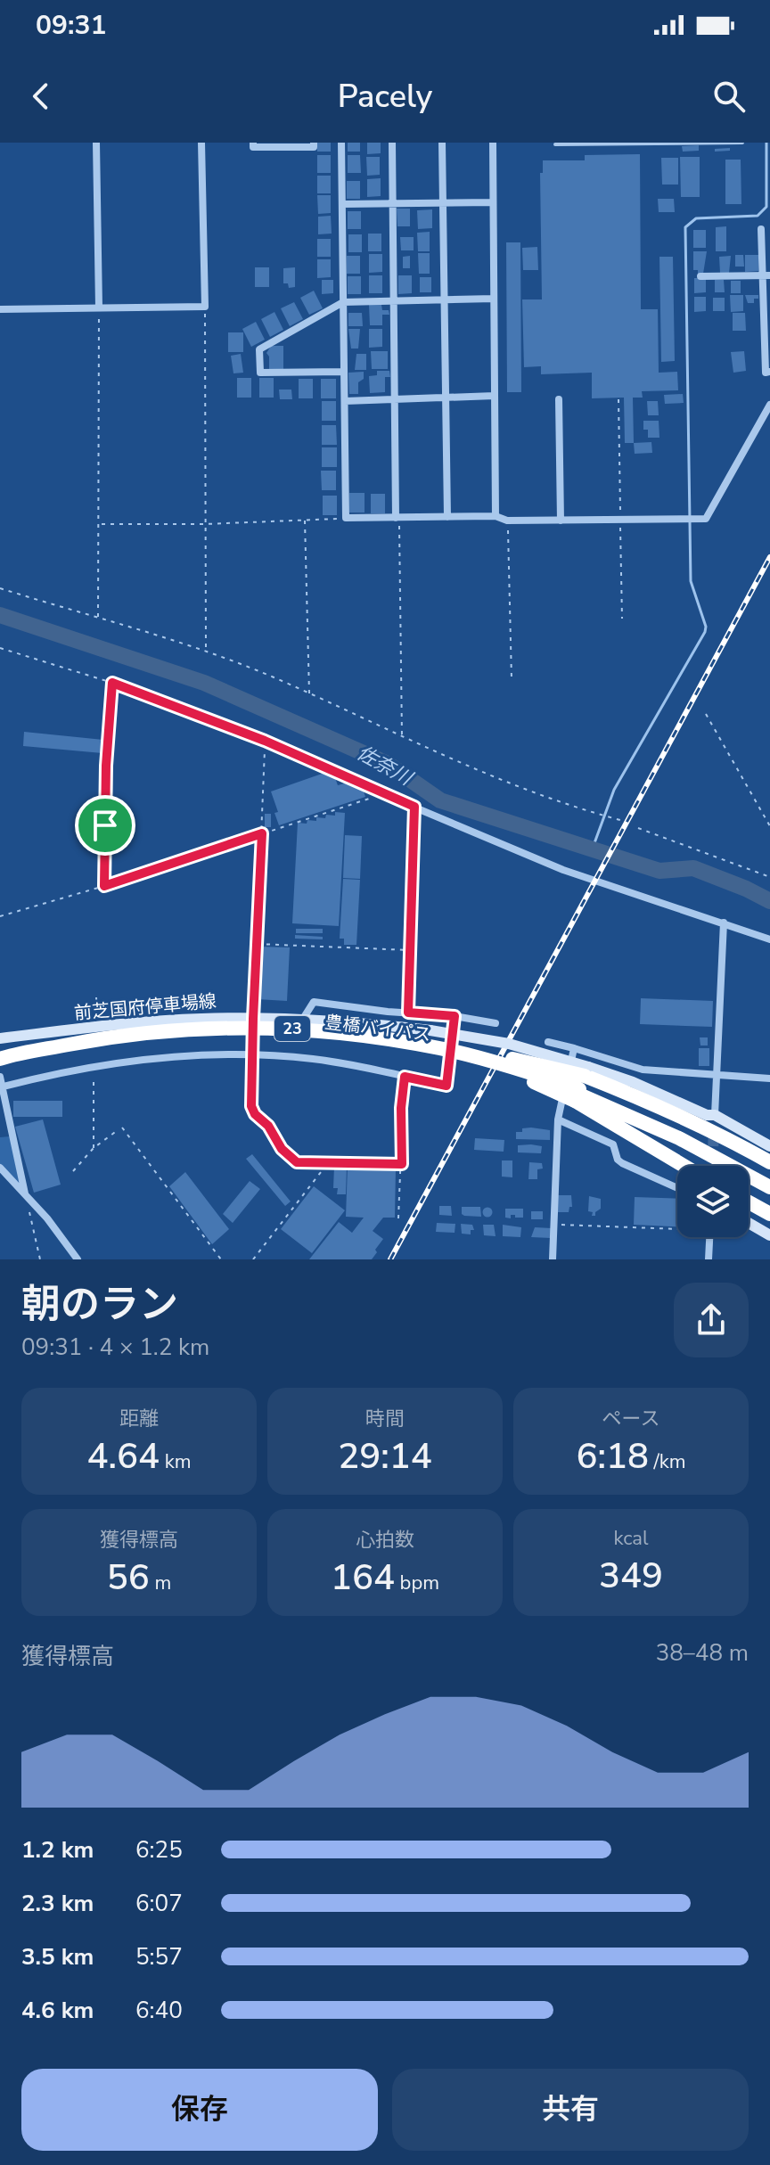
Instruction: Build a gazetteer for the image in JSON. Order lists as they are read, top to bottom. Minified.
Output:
{"streets":{"highway":["23","豊橋バイパス"],"main road":["前芝国府停車場線"]},"crossings":[["前芝国府停車場線","豊橋バイパス"]],"water":["佐奈川"],"page":{"status":"09:31","header":"Pacely","heading":["朝のラン","09:31 · 4 × 1.2 km"],"stats":[["距離","4.64 km"],["時間","29:14"],["ペース","6:18 /km"],["獲得標高","56 m"],["心拍数","164 bpm"],["kcal","349"]],"chart":["獲得標高","38–48 m"],"list":[{"name":"1.2 km","note":"6:25"},{"name":"2.3 km","note":"6:07"},{"name":"3.5 km","note":"5:57"},{"name":"4.6 km","note":"6:40"}],"buttons":["保存","共有"]}}
